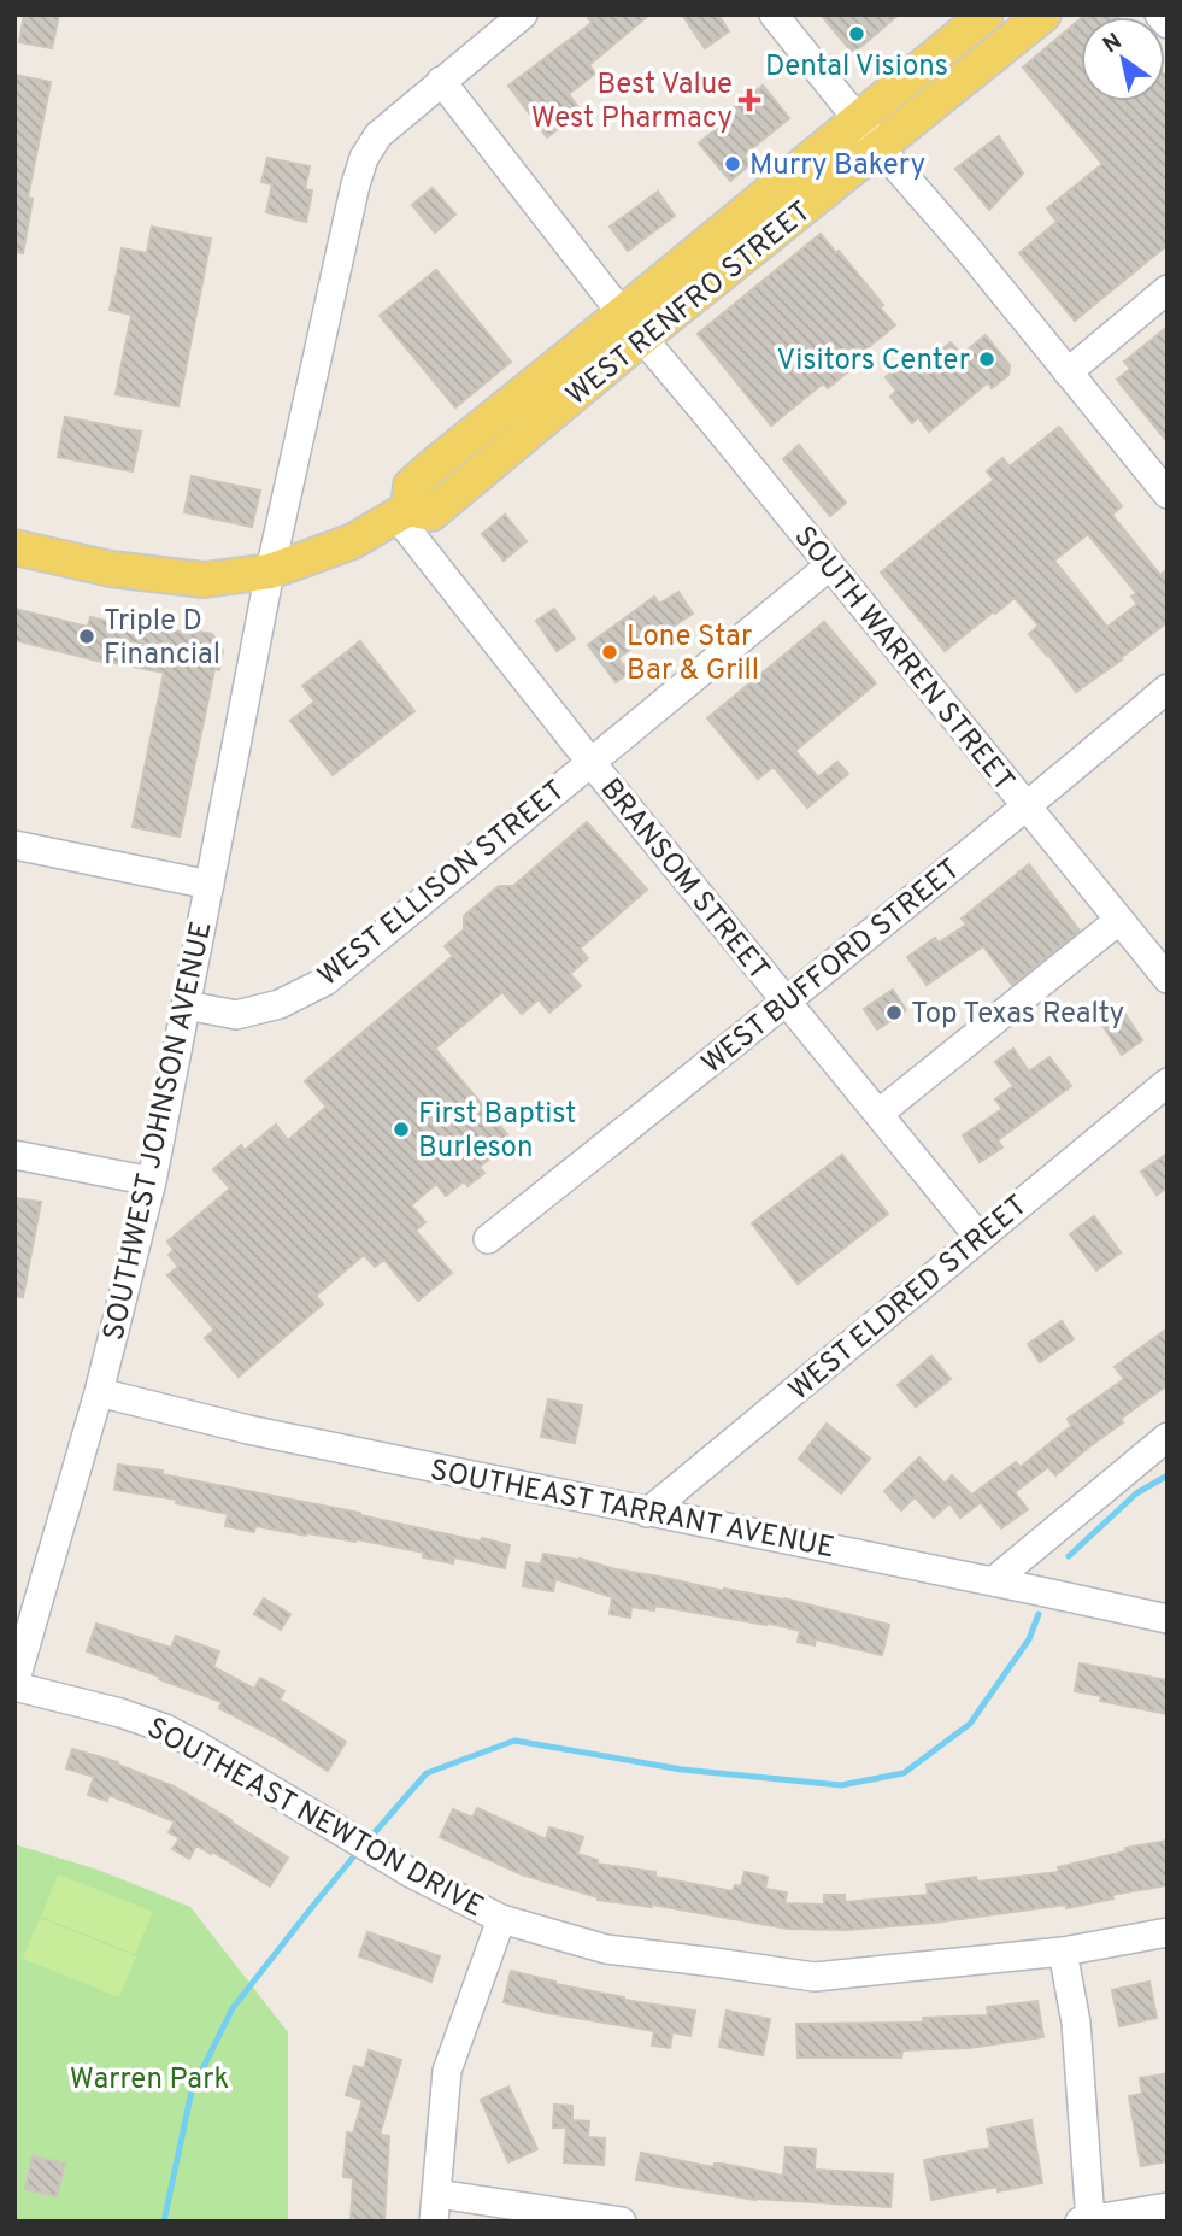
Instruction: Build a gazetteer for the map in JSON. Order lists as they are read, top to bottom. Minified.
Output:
{"streets":{"main road":["WEST RENFRO STREET"],"street":["SOUTH WARREN STREET","BRANSOM STREET","WEST ELLISON STREET","WEST BUFFORD STREET","SOUTHWEST JOHNSON AVENUE","WEST ELDRED STREET","SOUTHEAST TARRANT AVENUE","SOUTHEAST NEWTON DRIVE"]},"crossings":[["WEST RENFRO STREET","SOUTH WARREN STREET"],["WEST RENFRO STREET","BRANSOM STREET"],["SOUTH WARREN STREET","WEST ELLISON STREET"],["SOUTH WARREN STREET","WEST BUFFORD STREET"],["SOUTH WARREN STREET","SOUTHWEST JOHNSON AVENUE"],["BRANSOM STREET","WEST ELLISON STREET"],["BRANSOM STREET","WEST BUFFORD STREET"],["BRANSOM STREET","WEST ELDRED STREET"],["WEST ELLISON STREET","SOUTHWEST JOHNSON AVENUE"],["SOUTHWEST JOHNSON AVENUE","SOUTHEAST TARRANT AVENUE"],["SOUTHWEST JOHNSON AVENUE","SOUTHEAST NEWTON DRIVE"],["WEST ELDRED STREET","SOUTHEAST TARRANT AVENUE"]],"parks":["Warren Park"],"places":{"other":["Dental Visions","Murry Bakery","Visitors Center","Triple D Financial","Lone Star Bar & Grill","Top Texas Realty","First Baptist Burleson"],"health":["Best Value West Pharmacy"]},"north":"top left"}
